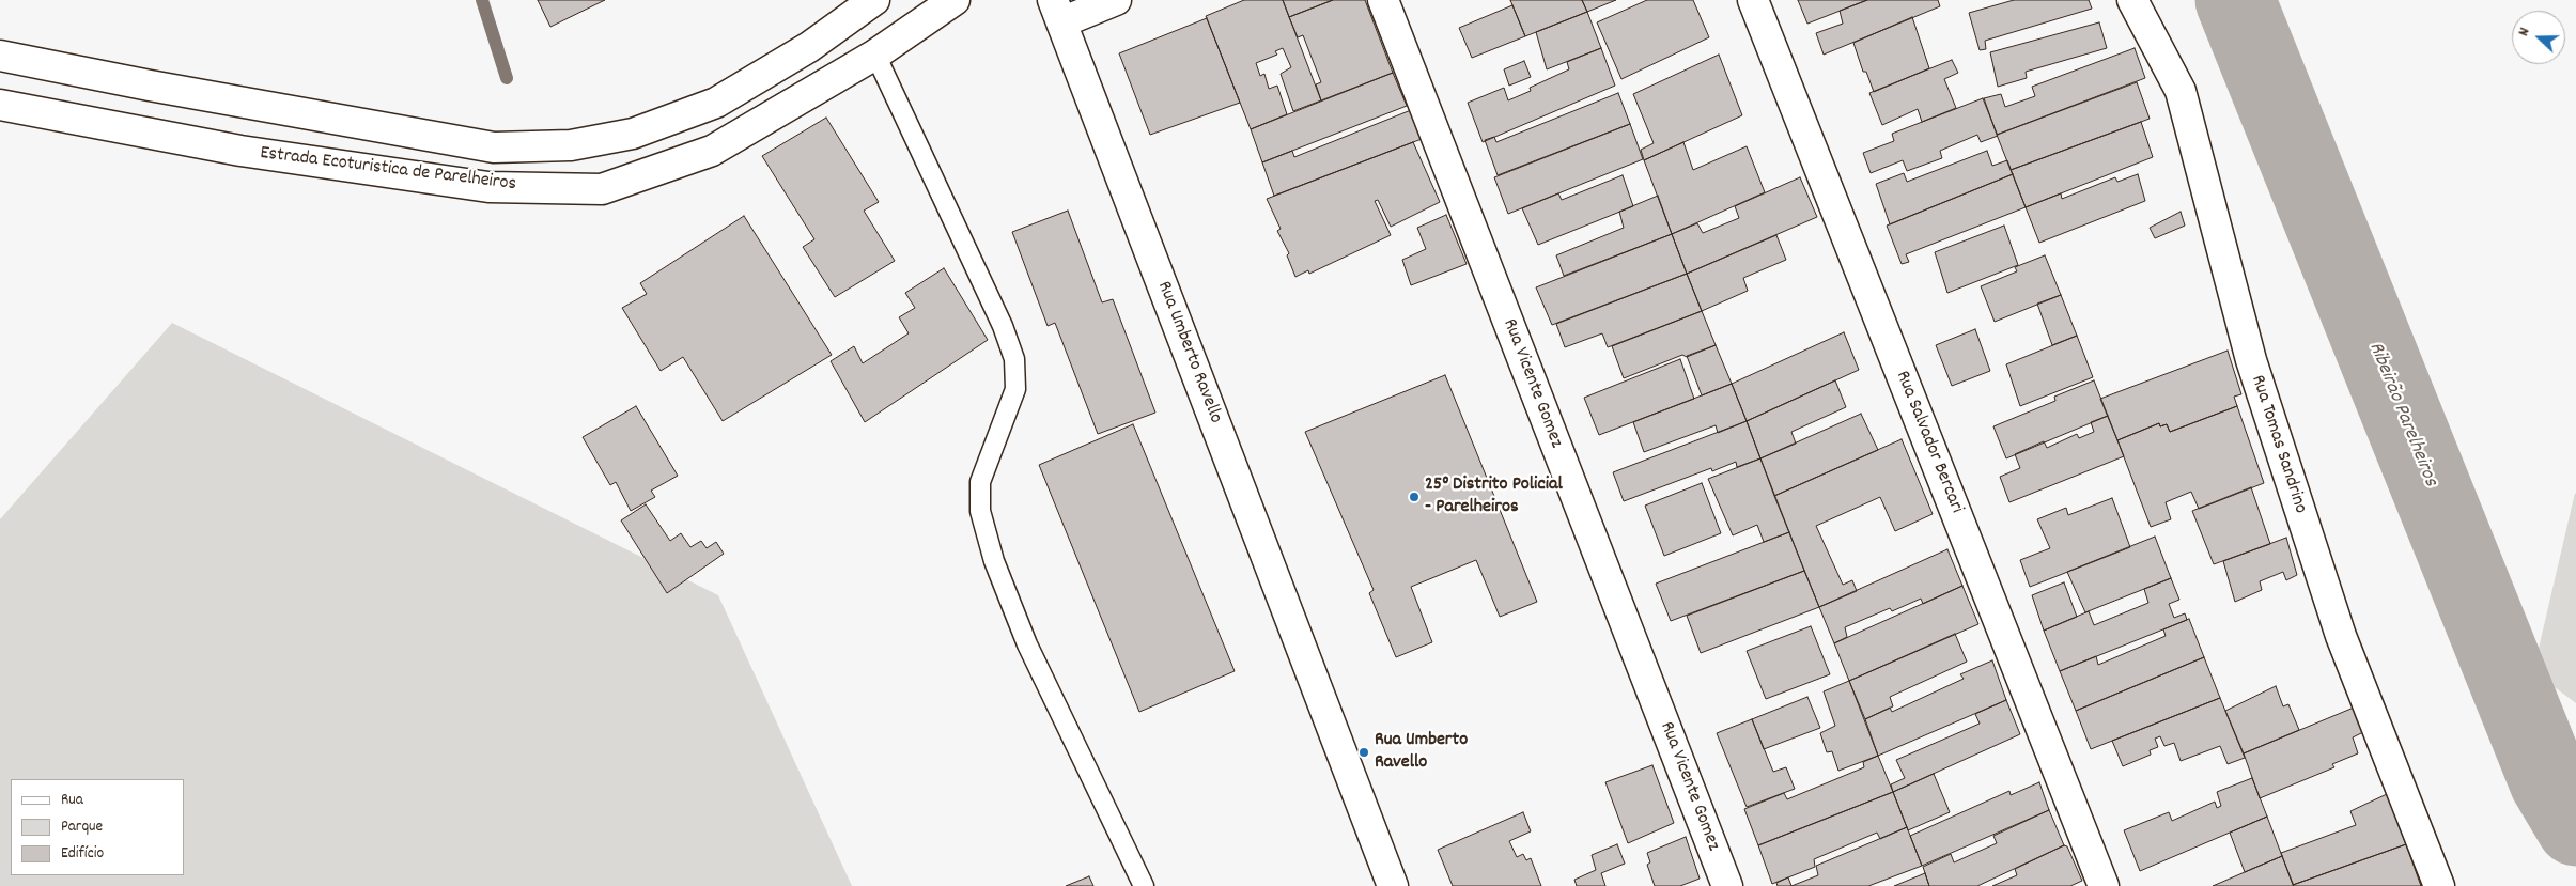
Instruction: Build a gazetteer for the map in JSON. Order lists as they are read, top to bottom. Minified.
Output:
{"streets":{"street":["Estrada Ecoturistica de Parelheiros","Rua Umberto Ravello","Rua Vicente Gomez","Rua Salvador Bercari","Rua Tomas Sandrino"]},"water":["Ribeirão Parelheiros"],"places":["25° Distrito Policial - Parelheiros","Rua Umberto Ravello"],"legend":["Rua","Parque","Edifício"],"north":"left"}
